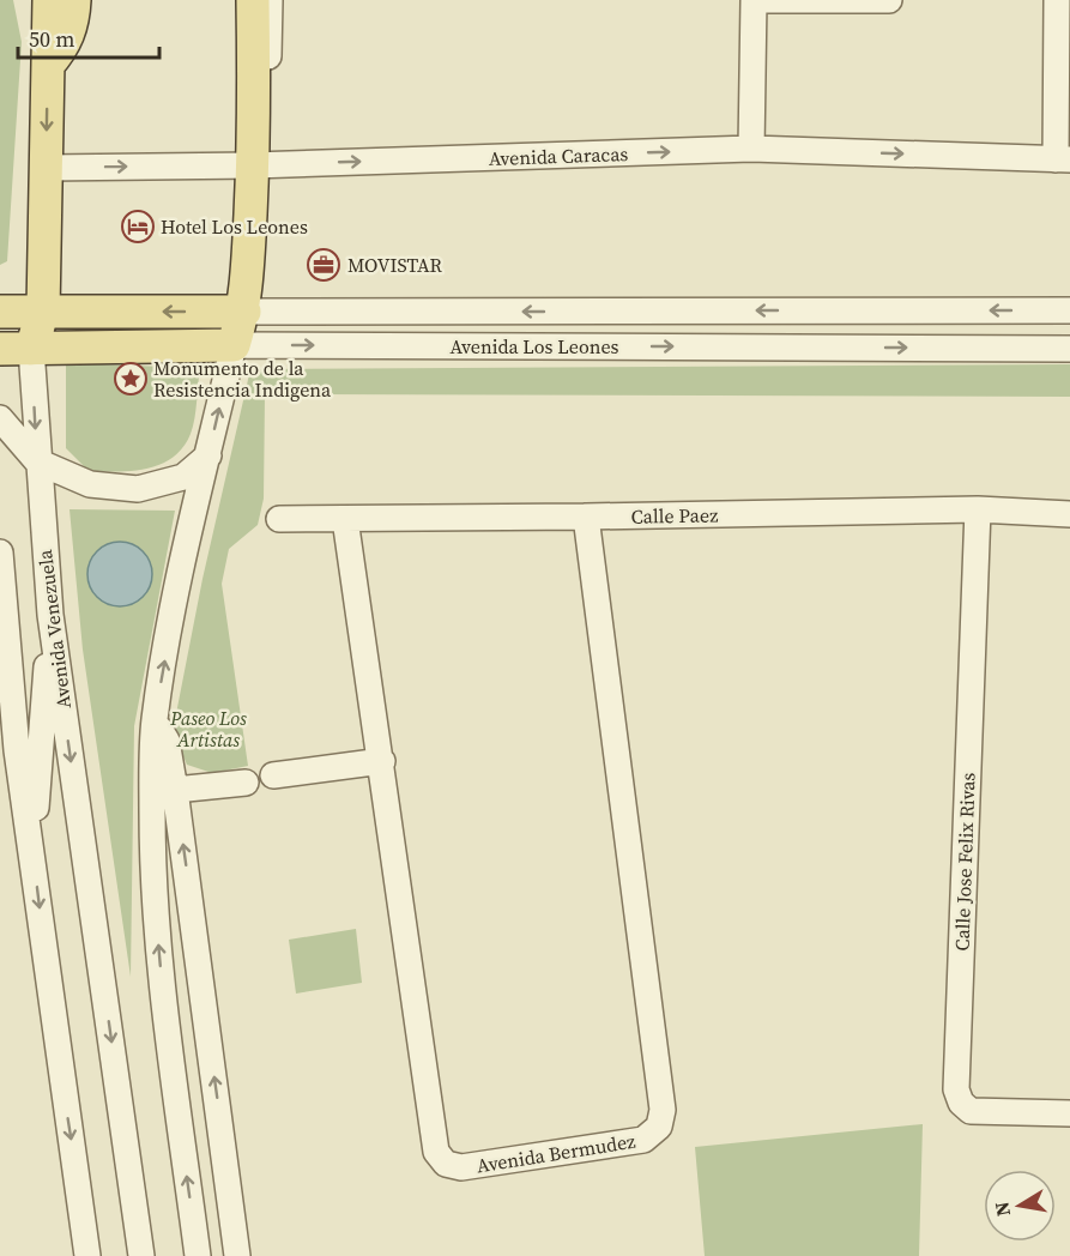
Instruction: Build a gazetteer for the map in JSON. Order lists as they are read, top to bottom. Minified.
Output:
{"streets":{"main road":["Avenida Los Leones","Avenida Venezuela"],"street":["Avenida Caracas","Calle Paez","Calle Jose Felix Rivas","Avenida Bermudez"]},"crossings":[["Avenida Caracas","Avenida Venezuela"],["Avenida Los Leones","Avenida Venezuela"],["Calle Paez","Calle Jose Felix Rivas"],["Calle Paez","Avenida Bermudez"]],"one_way":["Avenida Caracas","Avenida Venezuela"],"parks":["Paseo Los Artistas"],"places":{"hotel":["Hotel Los Leones"],"office":["MOVISTAR"],"place":["Monumento de la Resistencia Indigena"]},"scale_bar":"50 m","north":"left"}
